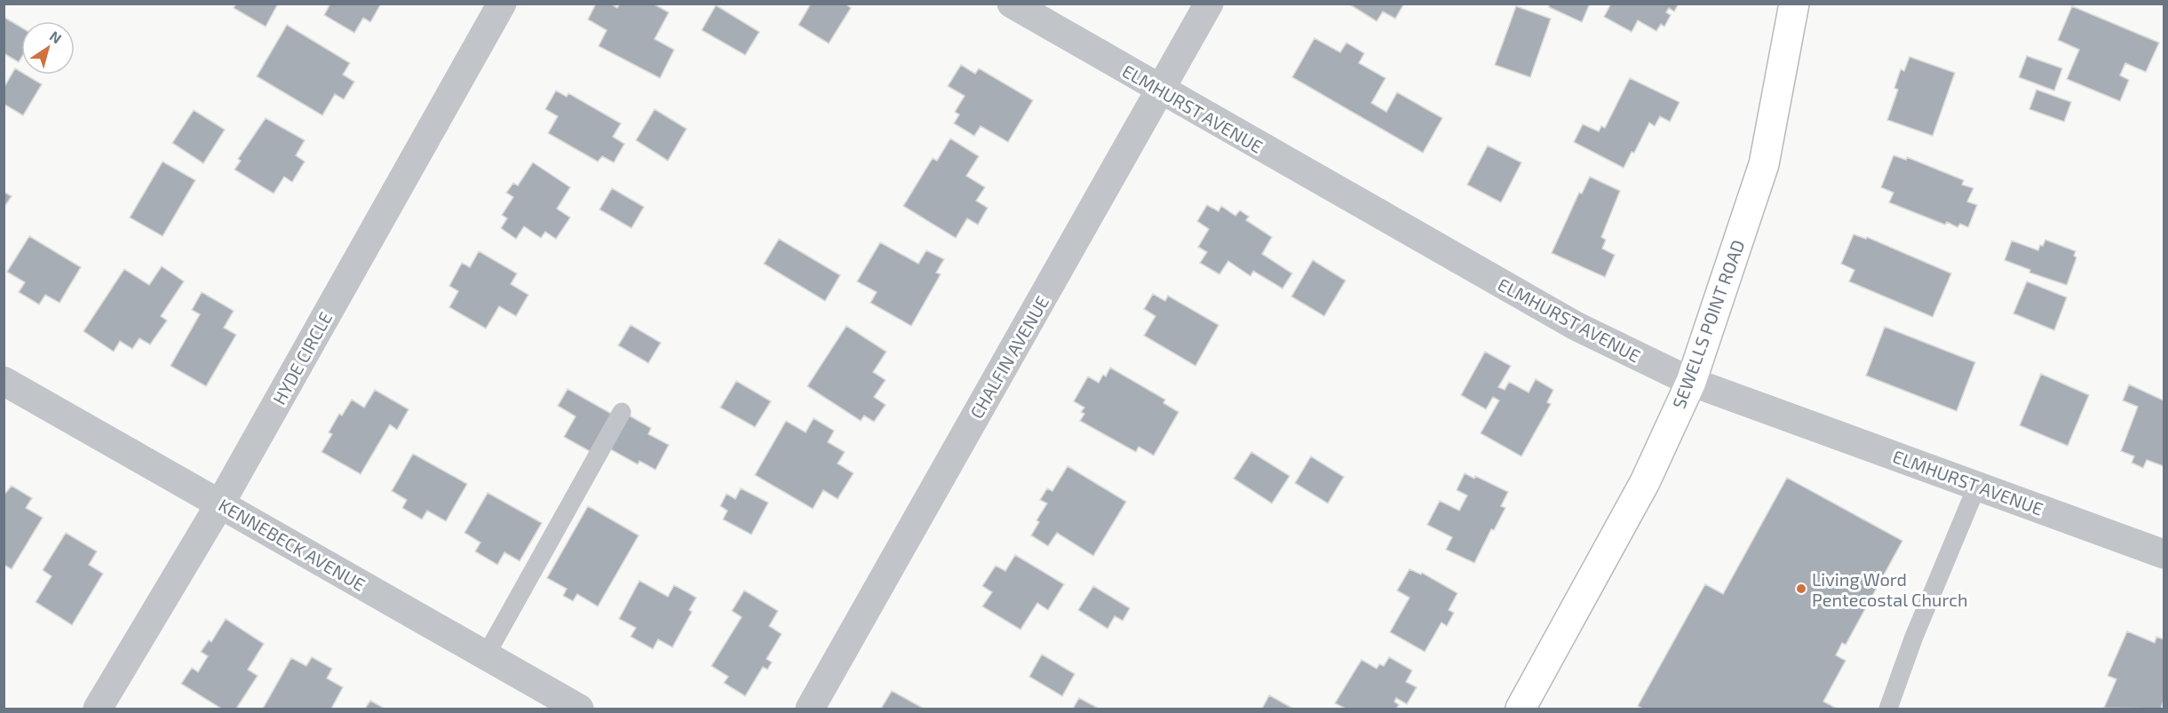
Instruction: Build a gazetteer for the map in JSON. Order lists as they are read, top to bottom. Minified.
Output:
{"streets":{"main road":["SEWELLS POINT ROAD"],"street":["ELMHURST AVENUE","CHALFIN AVENUE","HYDE CIRCLE","KENNEBECK AVENUE"]},"crossings":[["ELMHURST AVENUE","SEWELLS POINT ROAD"],["ELMHURST AVENUE","CHALFIN AVENUE"],["HYDE CIRCLE","KENNEBECK AVENUE"]],"places":["Living Word Pentecostal Church"],"north":"top right"}
